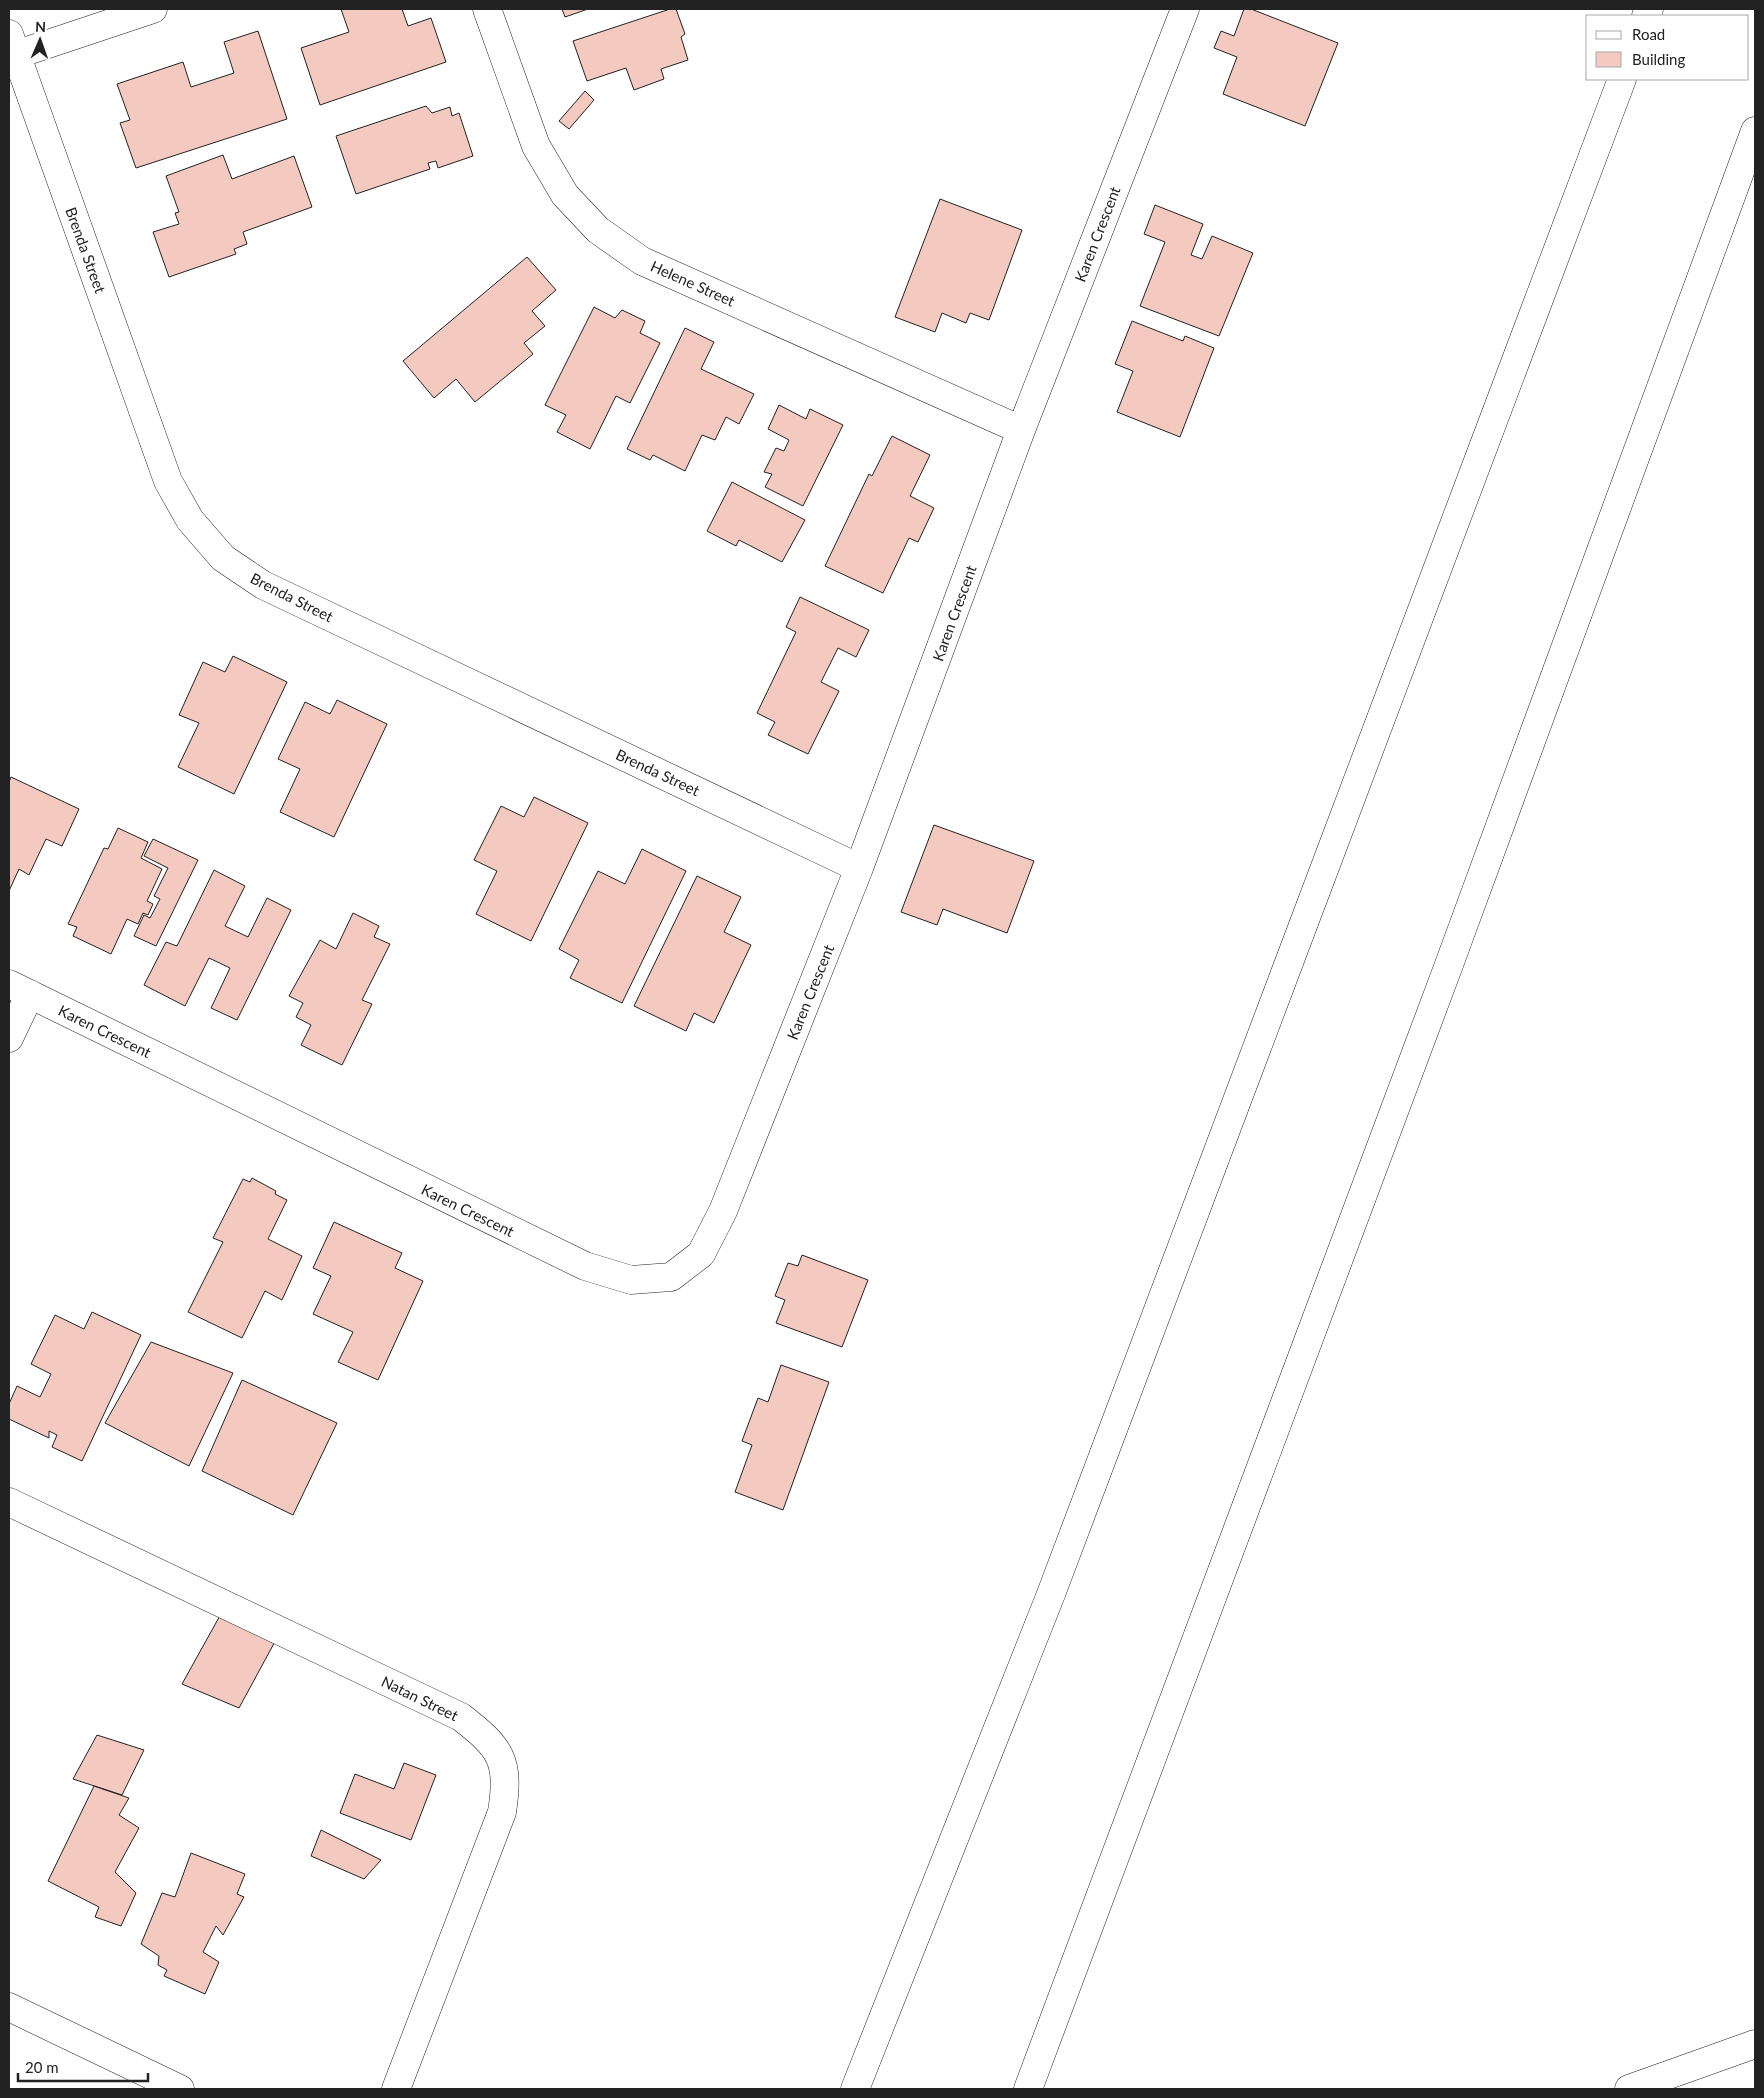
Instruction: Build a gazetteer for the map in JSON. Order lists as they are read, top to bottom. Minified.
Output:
{"streets":{"main road":["Karen Crescent","Brenda Street","Helene Street","Natan Street"]},"crossings":[["Karen Crescent","Brenda Street"],["Karen Crescent","Helene Street"]],"legend":["Road","Building"],"scale_bar":"20 m","north":"top"}
